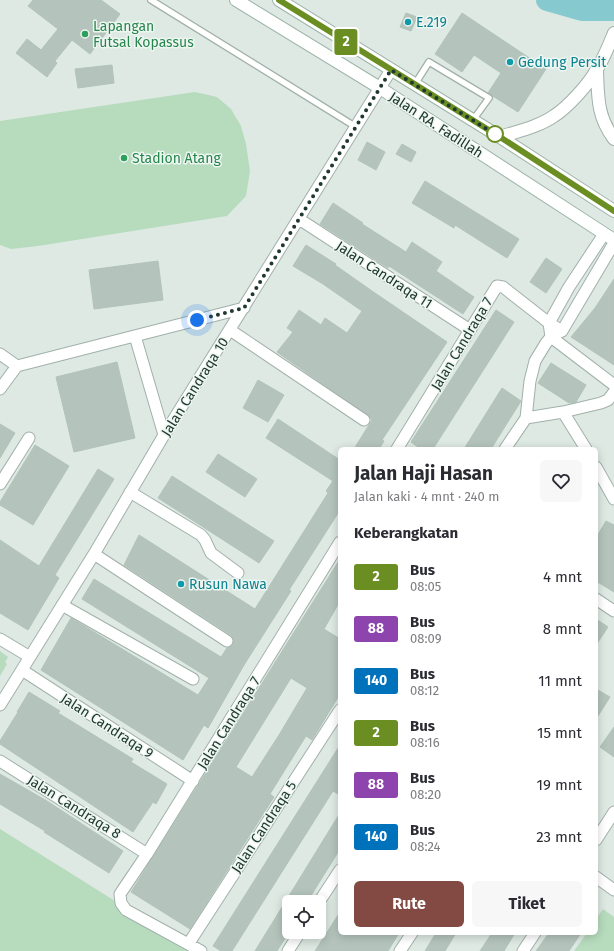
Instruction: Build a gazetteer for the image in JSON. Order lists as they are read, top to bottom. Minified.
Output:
{"streets":{"main road":["Jalan RA. Fadillah"],"street":["Jalan Candraqa 11","Jalan Candraqa 7","Jalan Candraqa 10","Jalan Candraqa 9","Jalan Candraqa 8","Jalan Candraqa 5"]},"crossings":[["Jalan RA. Fadillah","Jalan Candraqa 10"],["Jalan Candraqa 11","Jalan Candraqa 7"],["Jalan Candraqa 11","Jalan Candraqa 10"],["Jalan Candraqa 7","Jalan Candraqa 9"],["Jalan Candraqa 7","Jalan Candraqa 8"],["Jalan Candraqa 7","Jalan Candraqa 5"],["Jalan Candraqa 10","Jalan Candraqa 9"]],"places":["E.219","Lapangan Futsal Kopassus","Gedung Persit","Stadion Atang","Rusun Nawa"],"lines":["bus line 2"],"page":{"on_map":"2","heading":[["Jalan Haji Hasan","Jalan kaki · 4 mnt · 240 m"],"Keberangkatan"],"list":[{"mark":"2","name":"Bus","note":"08:05","value":"4 mnt"},{"mark":"88","name":"Bus","note":"08:09","value":"8 mnt"},{"mark":"140","name":"Bus","note":"08:12","value":"11 mnt"},{"mark":"2","name":"Bus","note":"08:16","value":"15 mnt"},{"mark":"88","name":"Bus","note":"08:20","value":"19 mnt"},{"mark":"140","name":"Bus","note":"08:24","value":"23 mnt"}],"buttons":["Rute","Tiket"]}}
